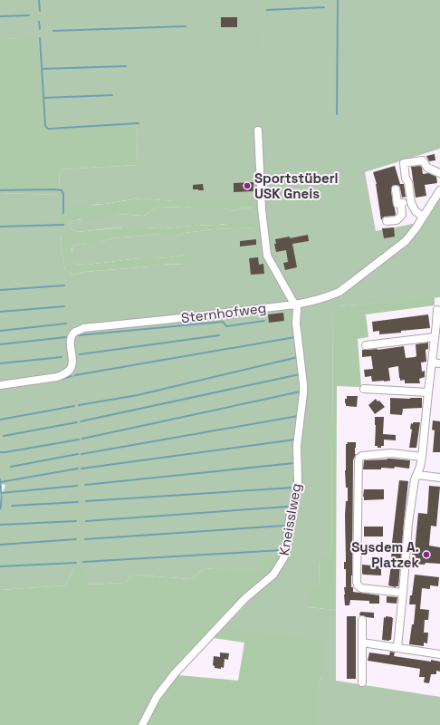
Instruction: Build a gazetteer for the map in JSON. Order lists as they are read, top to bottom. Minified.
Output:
{"streets":{"street":["Sternhofweg","Kneisslweg"]},"crossings":[["Sternhofweg","Kneisslweg"]],"places":["Sportstüberl USK Gneis","Sysdem A. Platzek"]}
